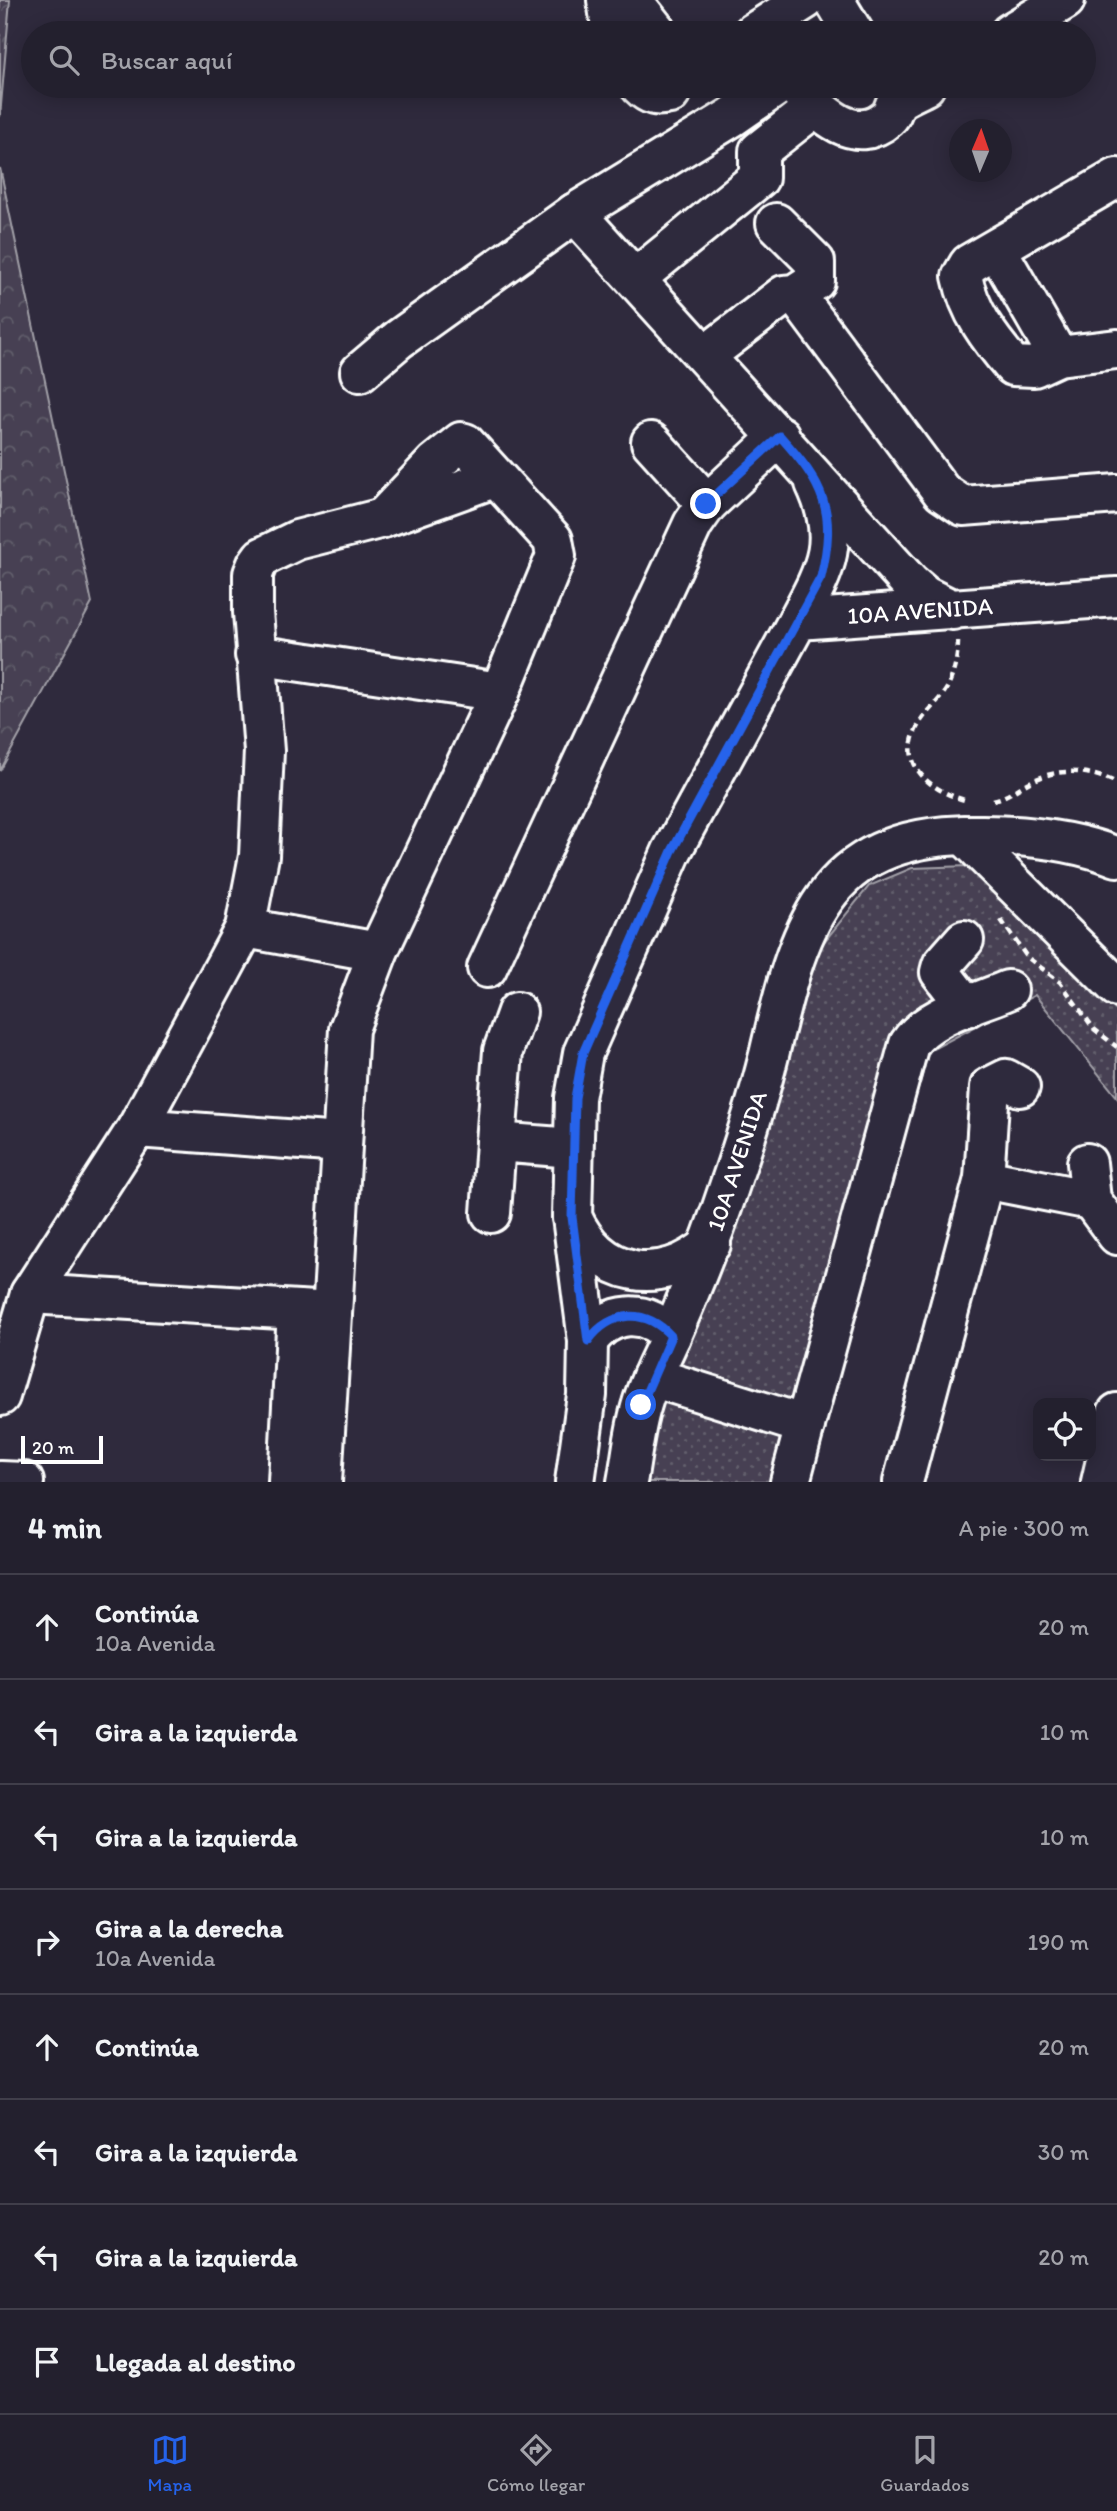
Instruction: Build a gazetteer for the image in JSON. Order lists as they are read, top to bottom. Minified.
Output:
{"streets":{"street":["10A AVENIDA"]},"scale_bar":"20 m","north":"top","page":{"search":"Buscar aquí","scale":"20 m","heading":["4 min","A pie · 300 m"],"list":[["Continúa","10a Avenida","20 m"],["Gira a la izquierda","10 m"],["Gira a la izquierda","10 m"],["Gira a la derecha","10a Avenida","190 m"],["Continúa","20 m"],["Gira a la izquierda","30 m"],["Gira a la izquierda","20 m"],"Llegada al destino"],"nav":["Mapa","Cómo llegar","Guardados"]}}
